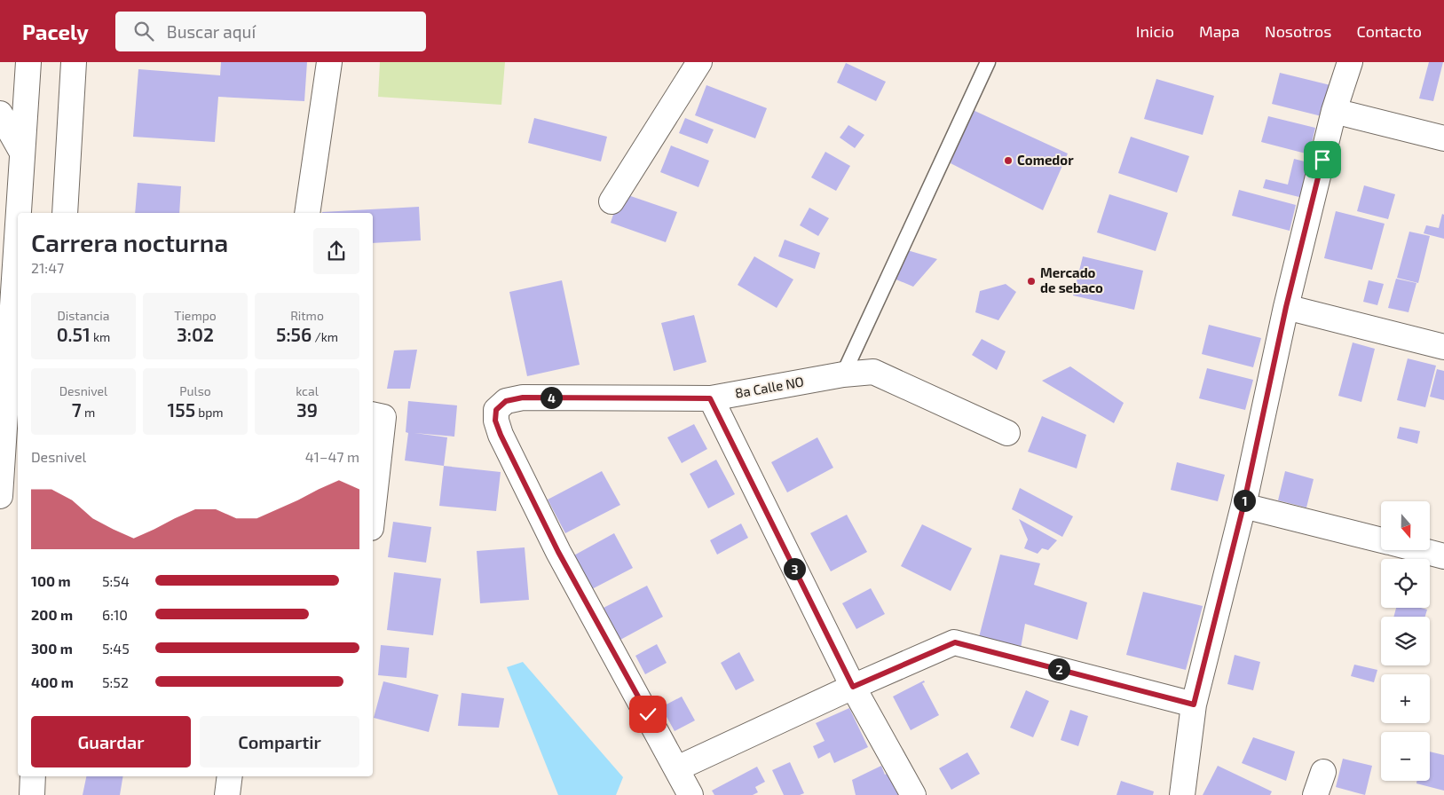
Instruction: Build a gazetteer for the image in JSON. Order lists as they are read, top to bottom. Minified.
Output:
{"streets":{"street":["8a Calle NO"]},"places":["Comedor","Mercado de sebaco"],"north":"bottom","page":{"header":"Pacely","search":"Buscar aquí","nav":["Inicio","Mapa","Nosotros","Contacto"],"heading":["Carrera nocturna","21:47"],"stats":[["Distancia","0.51 km"],["Tiempo","3:02"],["Ritmo","5:56 /km"],["Desnivel","7 m"],["Pulso","155 bpm"],["kcal","39"]],"pins":["4","1","3","2"],"chart":["Desnivel","41–47 m"],"map_buttons":["+","−"],"list":[{"name":"100 m","note":"5:54"},{"name":"200 m","note":"6:10"},{"name":"300 m","note":"5:45"},{"name":"400 m","note":"5:52"}],"buttons":["Guardar","Compartir"]}}
